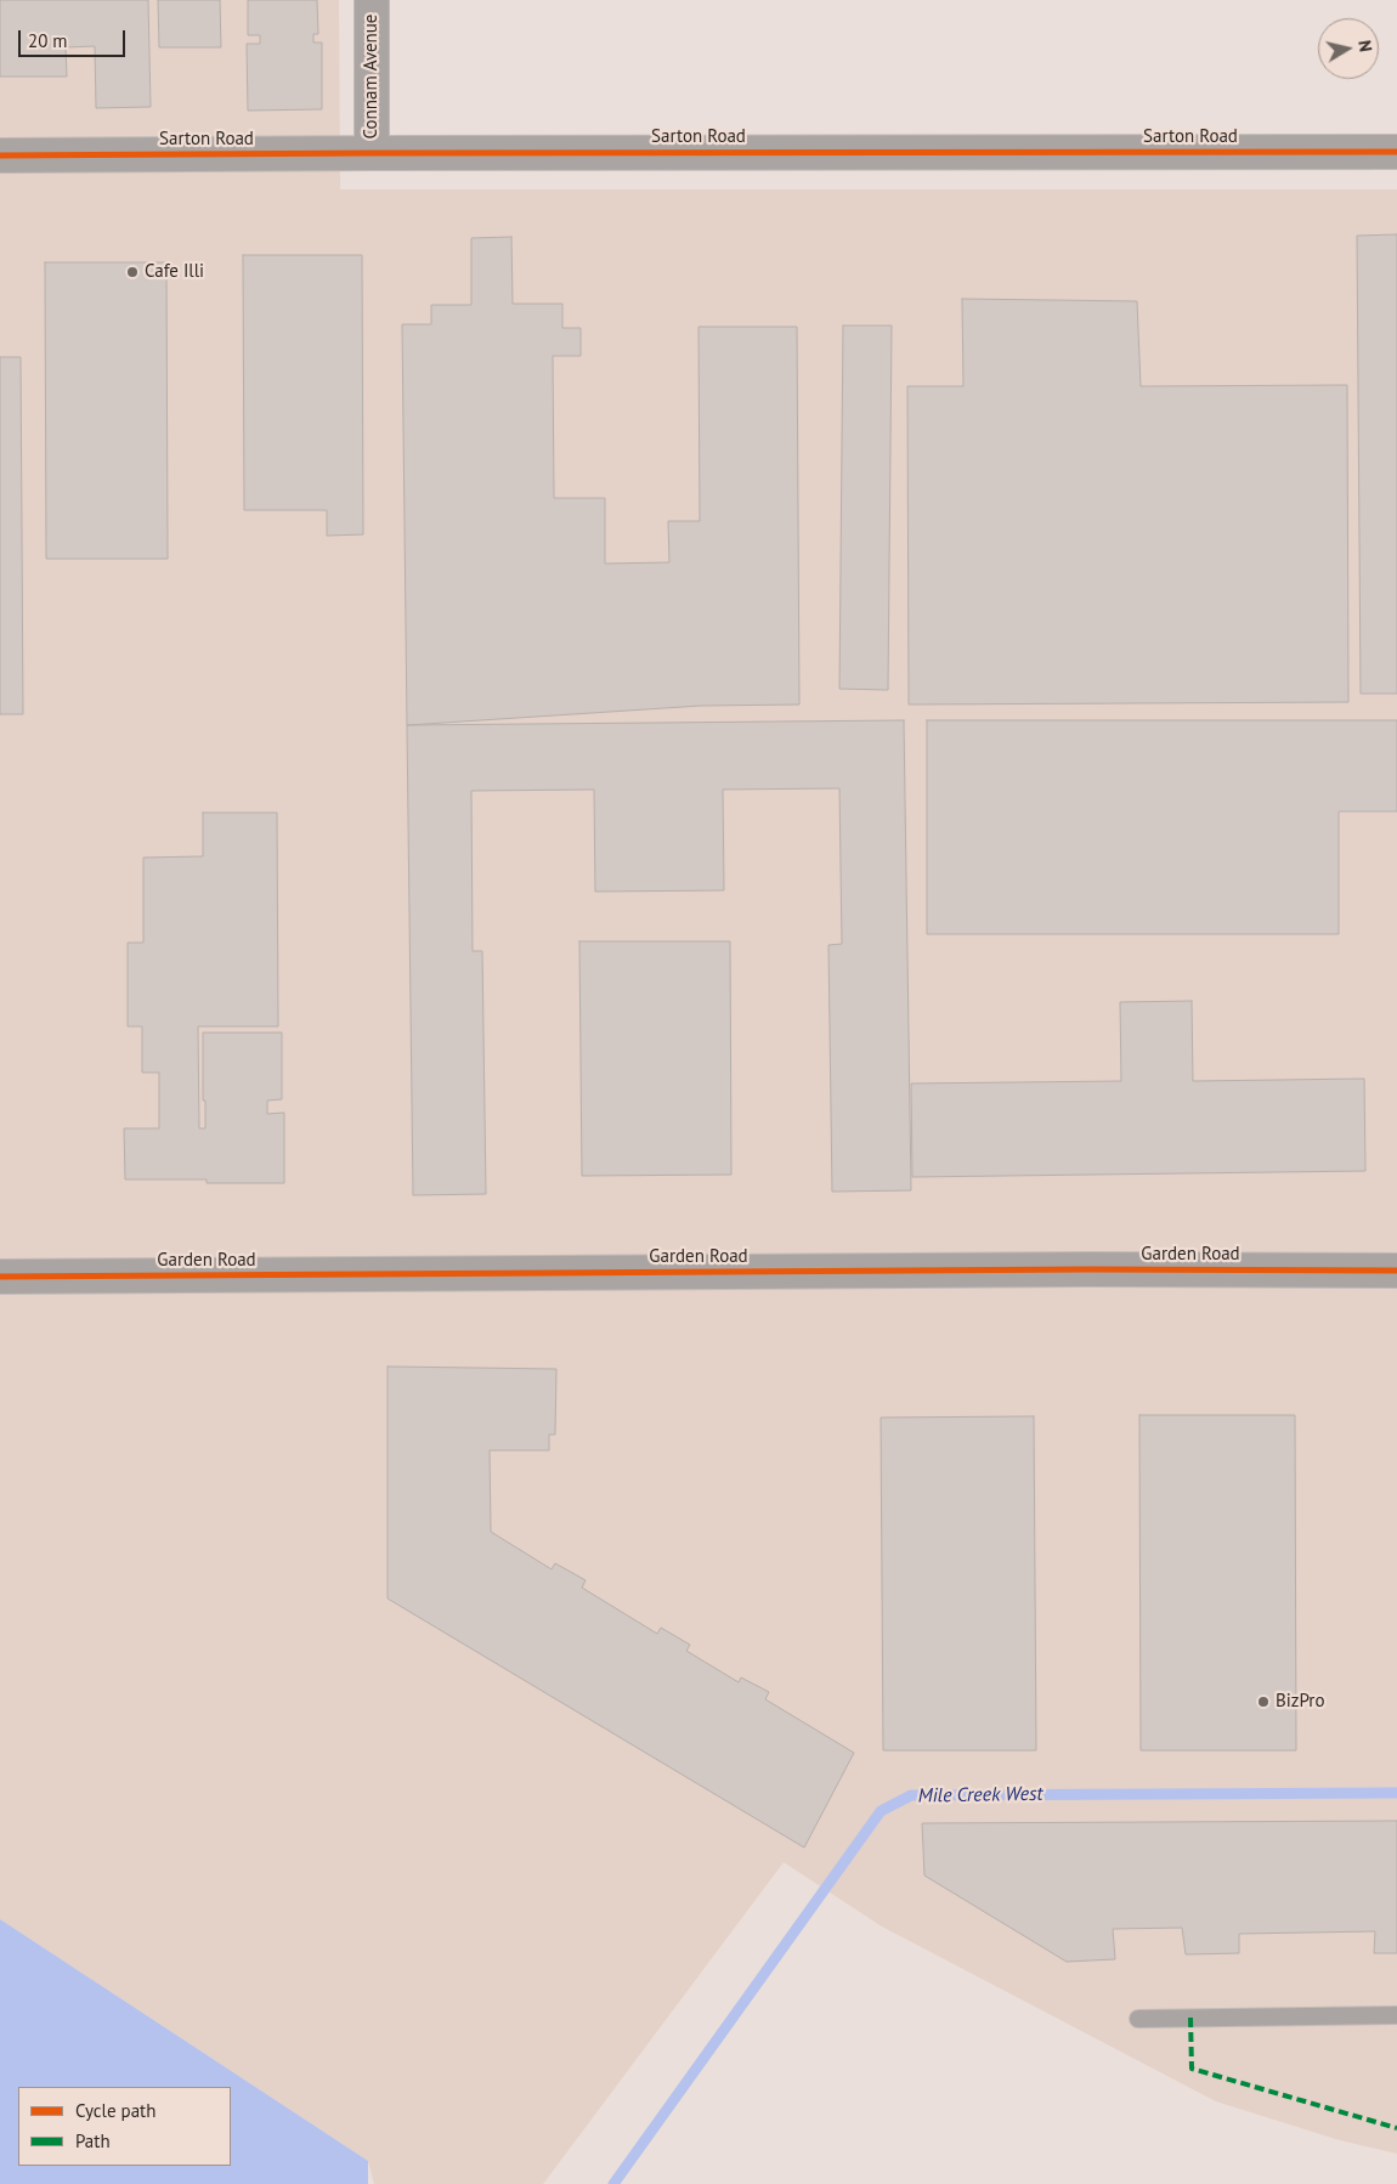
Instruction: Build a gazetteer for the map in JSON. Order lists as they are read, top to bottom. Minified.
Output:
{"streets":{"street":["Connam Avenue","Sarton Road","Garden Road"]},"crossings":[["Connam Avenue","Sarton Road"]],"water":["Mile Creek West"],"places":["Cafe Illi","BizPro"],"legend":["Cycle path","Path"],"scale_bar":"20 m","north":"right"}
